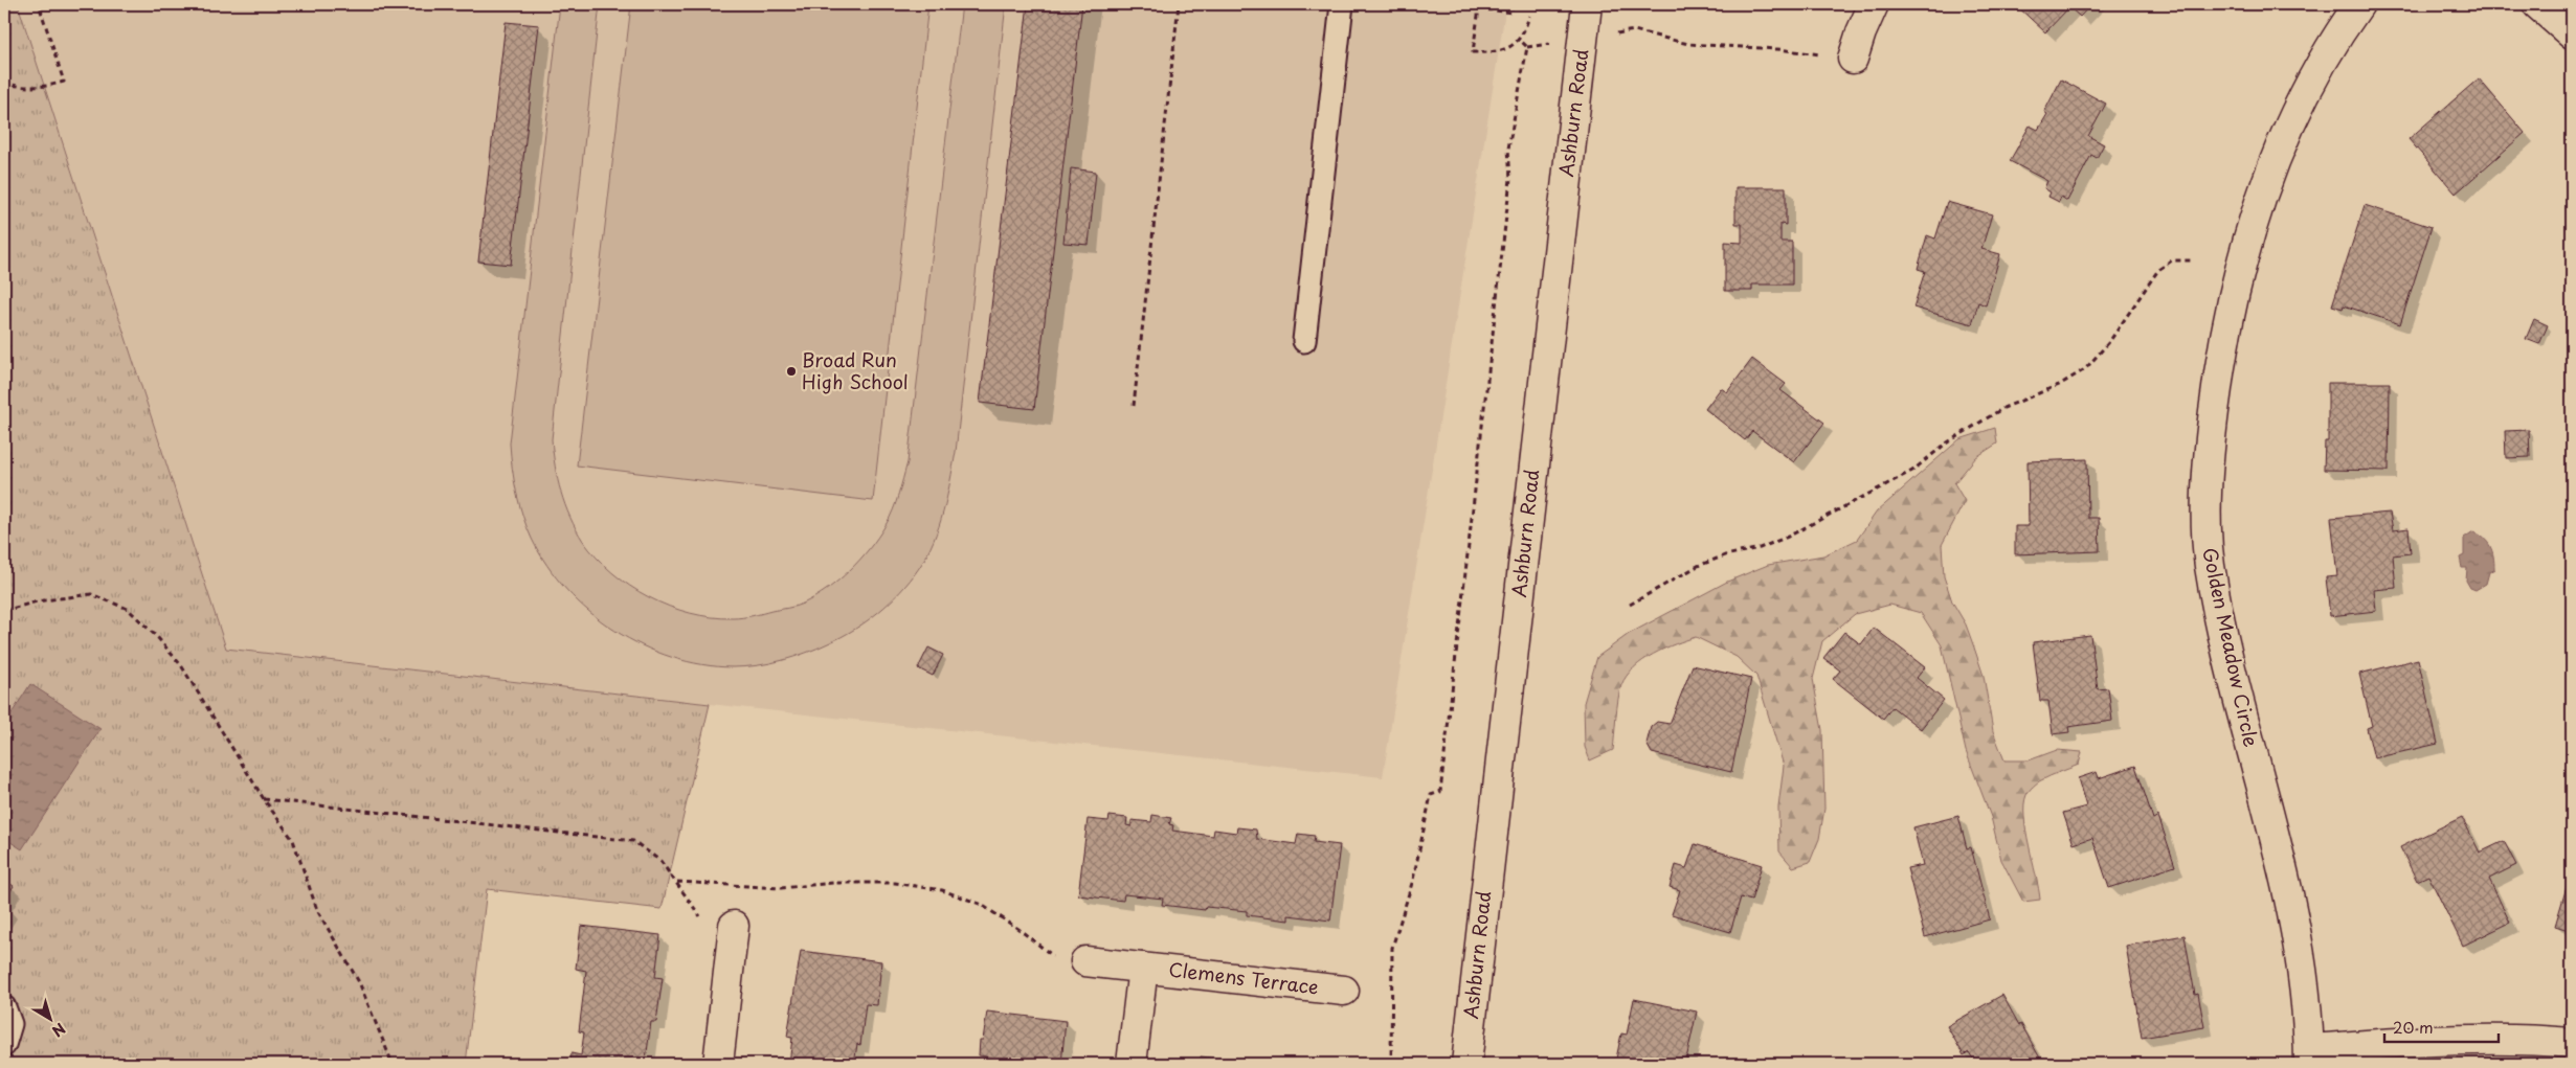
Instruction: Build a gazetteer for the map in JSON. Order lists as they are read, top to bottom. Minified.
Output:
{"streets":{"street":["Ashburn Road","Golden Meadow Circle","Clemens Terrace"]},"places":["Broad Run High School"],"scale_bar":"20 m","north":"bottom right"}
